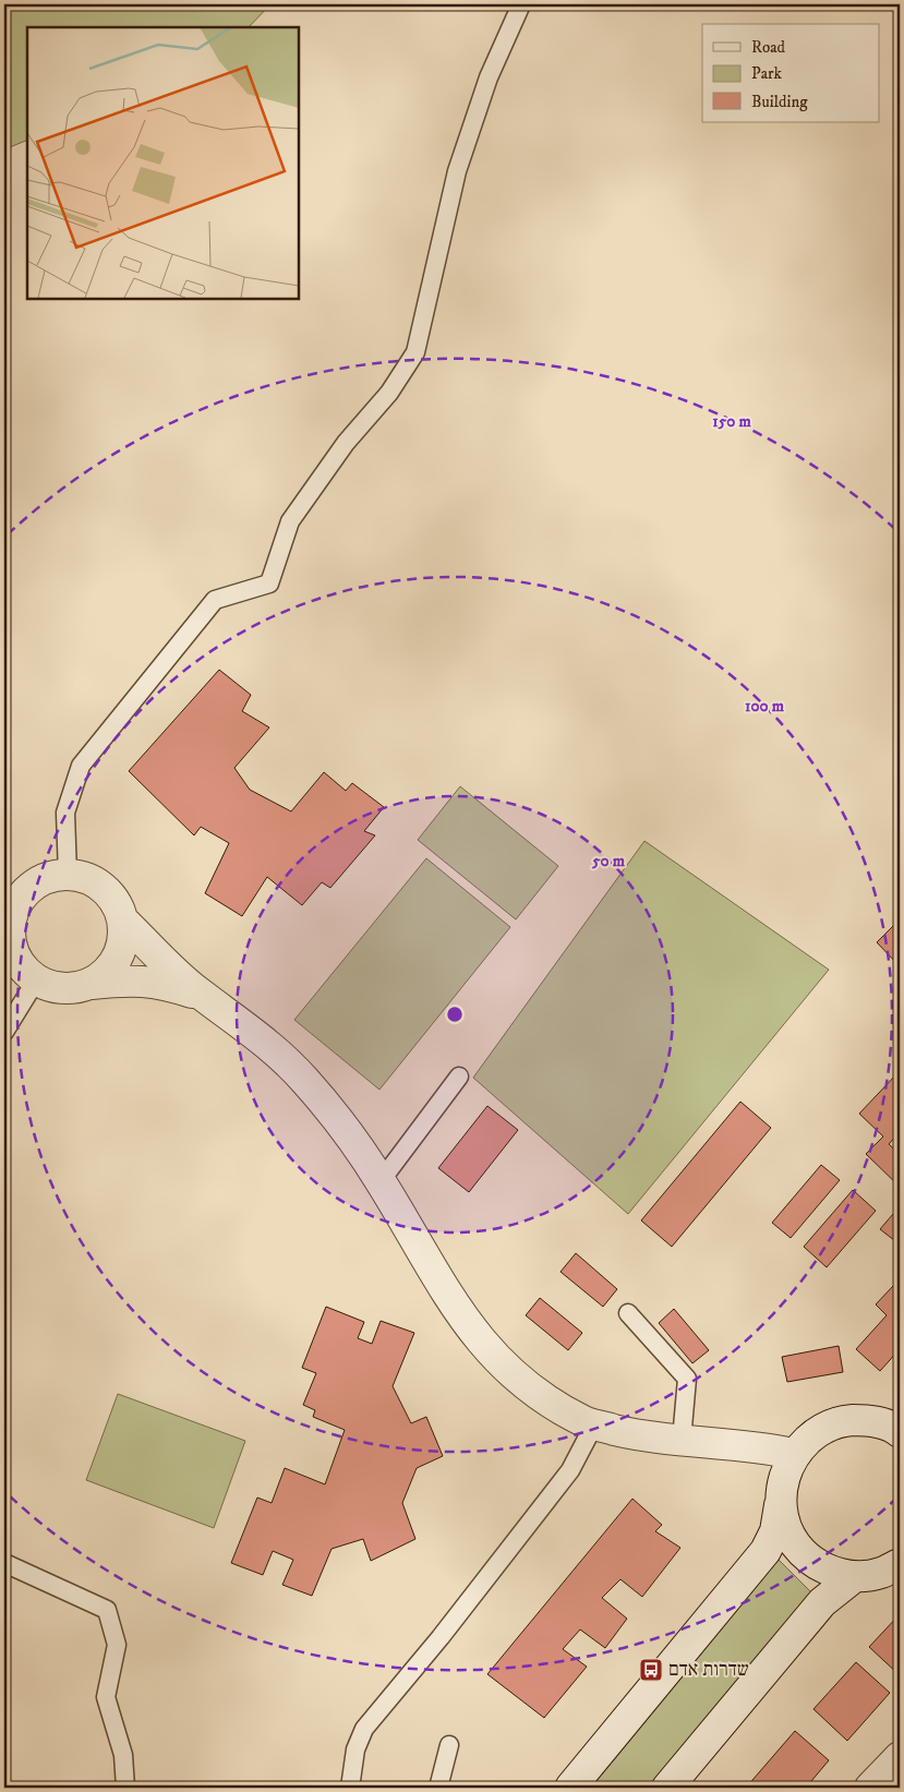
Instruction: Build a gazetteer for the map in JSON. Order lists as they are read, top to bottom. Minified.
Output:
{"places":{"bus stop":["שדרות אדם"]},"legend":["Road","Park","Building"],"rings":["150 m","100 m","50 m"]}
